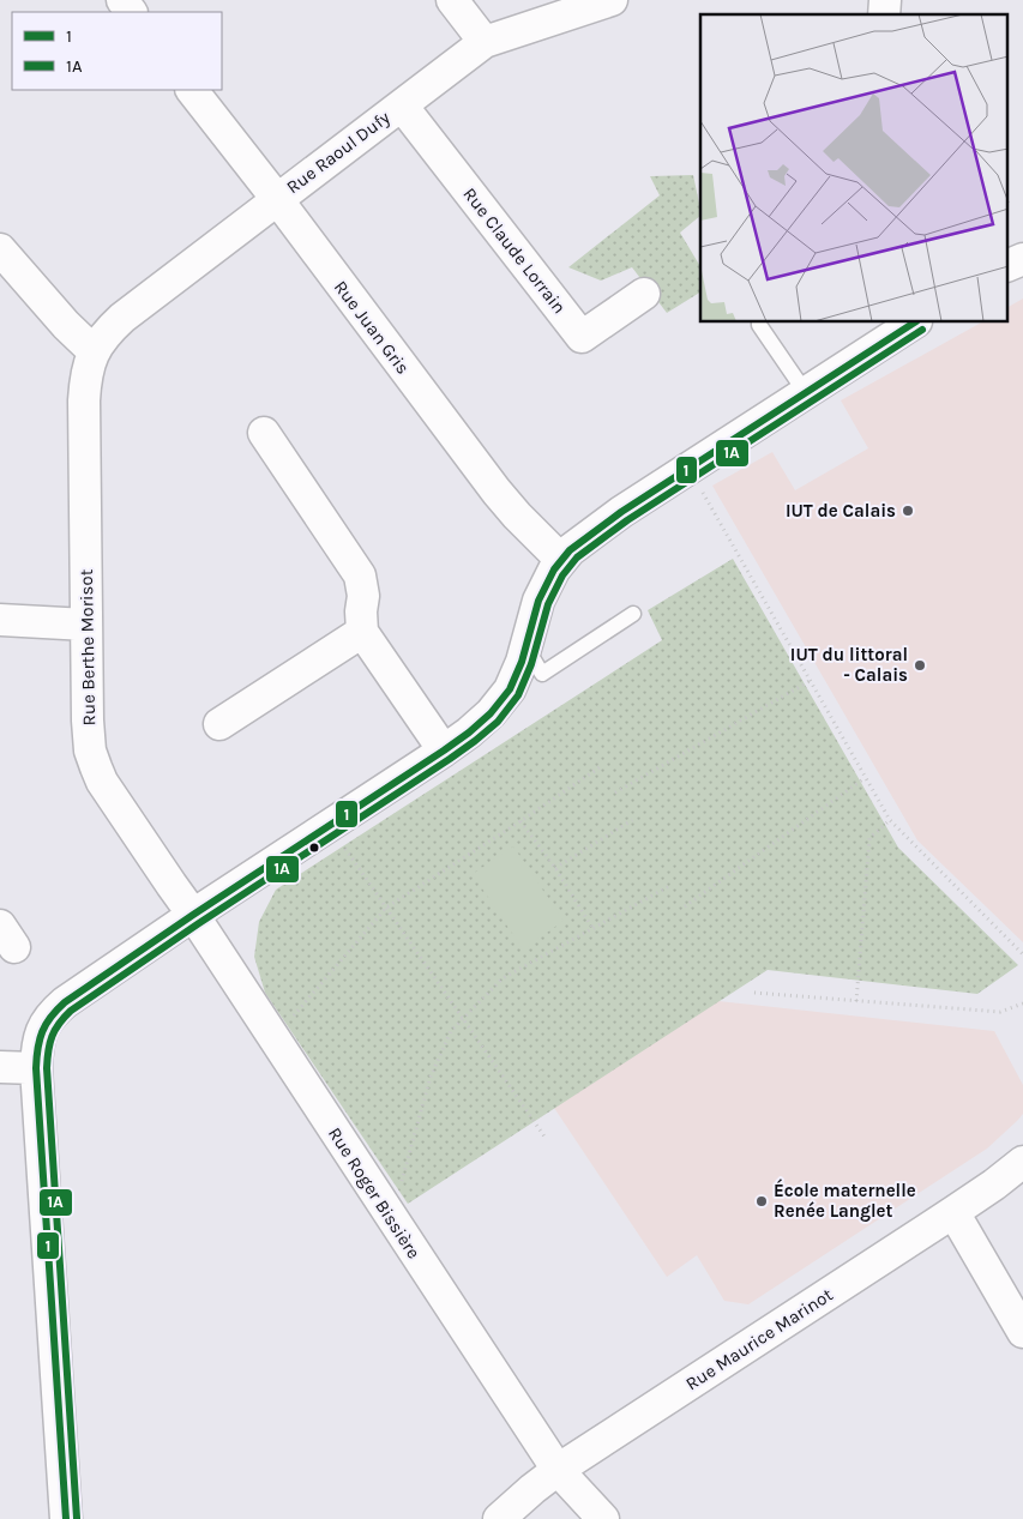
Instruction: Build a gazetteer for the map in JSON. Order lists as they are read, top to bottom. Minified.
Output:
{"streets":{"street":["Rue Raoul Dufy","Rue Claude Lorrain","Rue Juan Gris","Rue Berthe Morisot","Rue Roger Bissière","Rue Maurice Marinot"]},"crossings":[["Rue Raoul Dufy","Rue Claude Lorrain"],["Rue Raoul Dufy","Rue Juan Gris"],["Rue Raoul Dufy","Rue Berthe Morisot"],["Rue Berthe Morisot","Rue Roger Bissière"],["Rue Roger Bissière","Rue Maurice Marinot"]],"places":["IUT de Calais","IUT du littoral - Calais","École maternelle Renée Langlet"],"lines":["transit line 1","transit line 1A"],"legend":["1","1A"]}
